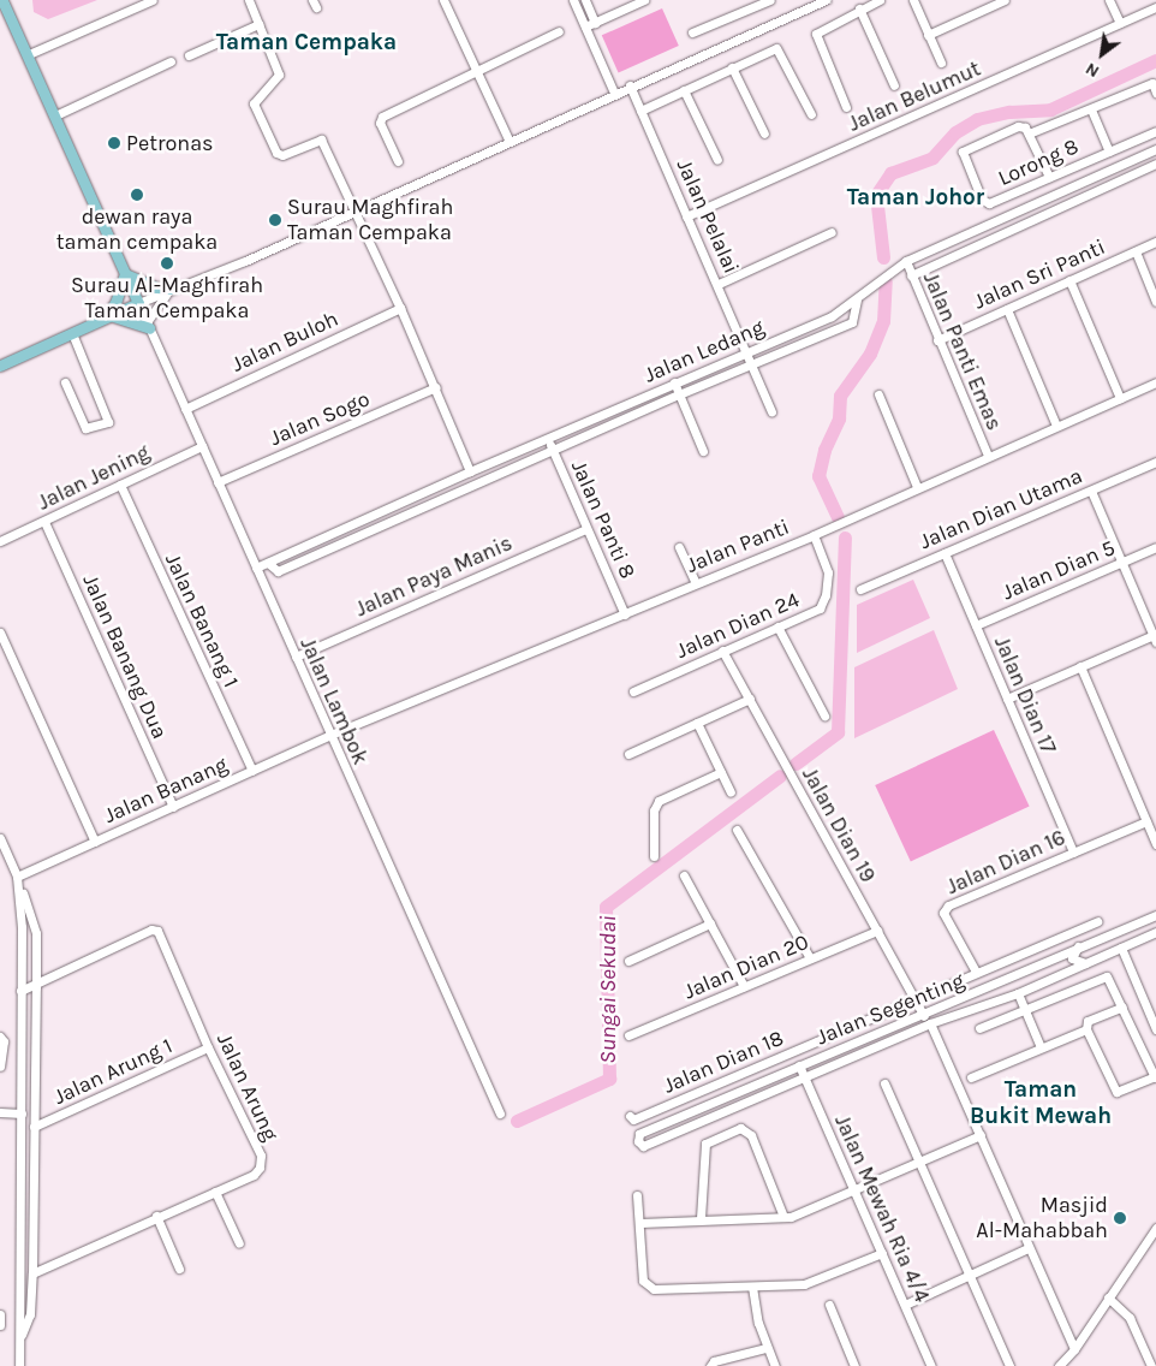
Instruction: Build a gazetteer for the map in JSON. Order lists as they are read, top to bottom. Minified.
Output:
{"streets":{"street":["Jalan Belumut","Lorong 8","Jalan Pelalai","Jalan Sri Panti","Jalan Buloh","Jalan Ledang","Jalan Panti Emas","Jalan Sogo","Jalan Jening","Jalan Dian Utama","Jalan Panti 8","Jalan Panti","Jalan Dian 5","Jalan Paya Manis","Jalan Banang 1","Jalan Dian 24","Jalan Banang Dua","Jalan Dian 17","Jalan Lambok","Jalan Banang","Jalan Dian 19","Jalan Dian 16","Jalan Dian 20","Jalan Segenting","Jalan Dian 18","Jalan Arung 1","Jalan Arung","Jalan Mewah Ria 4/4"]},"crossings":[["Jalan Belumut","Jalan Pelalai"],["Jalan Pelalai","Jalan Ledang"],["Jalan Sri Panti","Jalan Panti Emas"],["Jalan Buloh","Jalan Lambok"],["Jalan Ledang","Jalan Panti Emas"],["Jalan Ledang","Jalan Panti 8"],["Jalan Ledang","Jalan Lambok"],["Jalan Panti Emas","Jalan Panti"],["Jalan Sogo","Jalan Lambok"],["Jalan Jening","Jalan Banang 1"],["Jalan Jening","Jalan Banang Dua"],["Jalan Jening","Jalan Lambok"],["Jalan Dian Utama","Jalan Dian 17"],["Jalan Panti 8","Jalan Panti"],["Jalan Panti 8","Jalan Paya Manis"],["Jalan Panti","Jalan Dian 24"],["Jalan Panti","Jalan Lambok"],["Jalan Panti","Jalan Banang"],["Jalan Dian 5","Jalan Dian 17"],["Jalan Paya Manis","Jalan Lambok"],["Jalan Banang 1","Jalan Banang"],["Jalan Dian 24","Jalan Dian 19"],["Jalan Banang Dua","Jalan Banang"],["Jalan Dian 17","Jalan Dian 16"],["Jalan Lambok","Jalan Banang"],["Jalan Dian 19","Jalan Dian 20"],["Jalan Dian 19","Jalan Segenting"],["Jalan Dian 19","Jalan Dian 18"],["Jalan Dian 16","Jalan Dian 18"],["Jalan Segenting","Jalan Mewah Ria 4/4"],["Jalan Arung 1","Jalan Arung"]],"districts":["Taman Cempaka","Taman Johor","Taman Bukit Mewah"],"water":["Sungai Sekudai"],"places":["Petronas","dewan raya taman cempaka","Surau Maghfirah Taman Cempaka","Surau Al-Maghfirah Taman Cempaka","Masjid Al-Mahabbah"],"north":"bottom left"}
